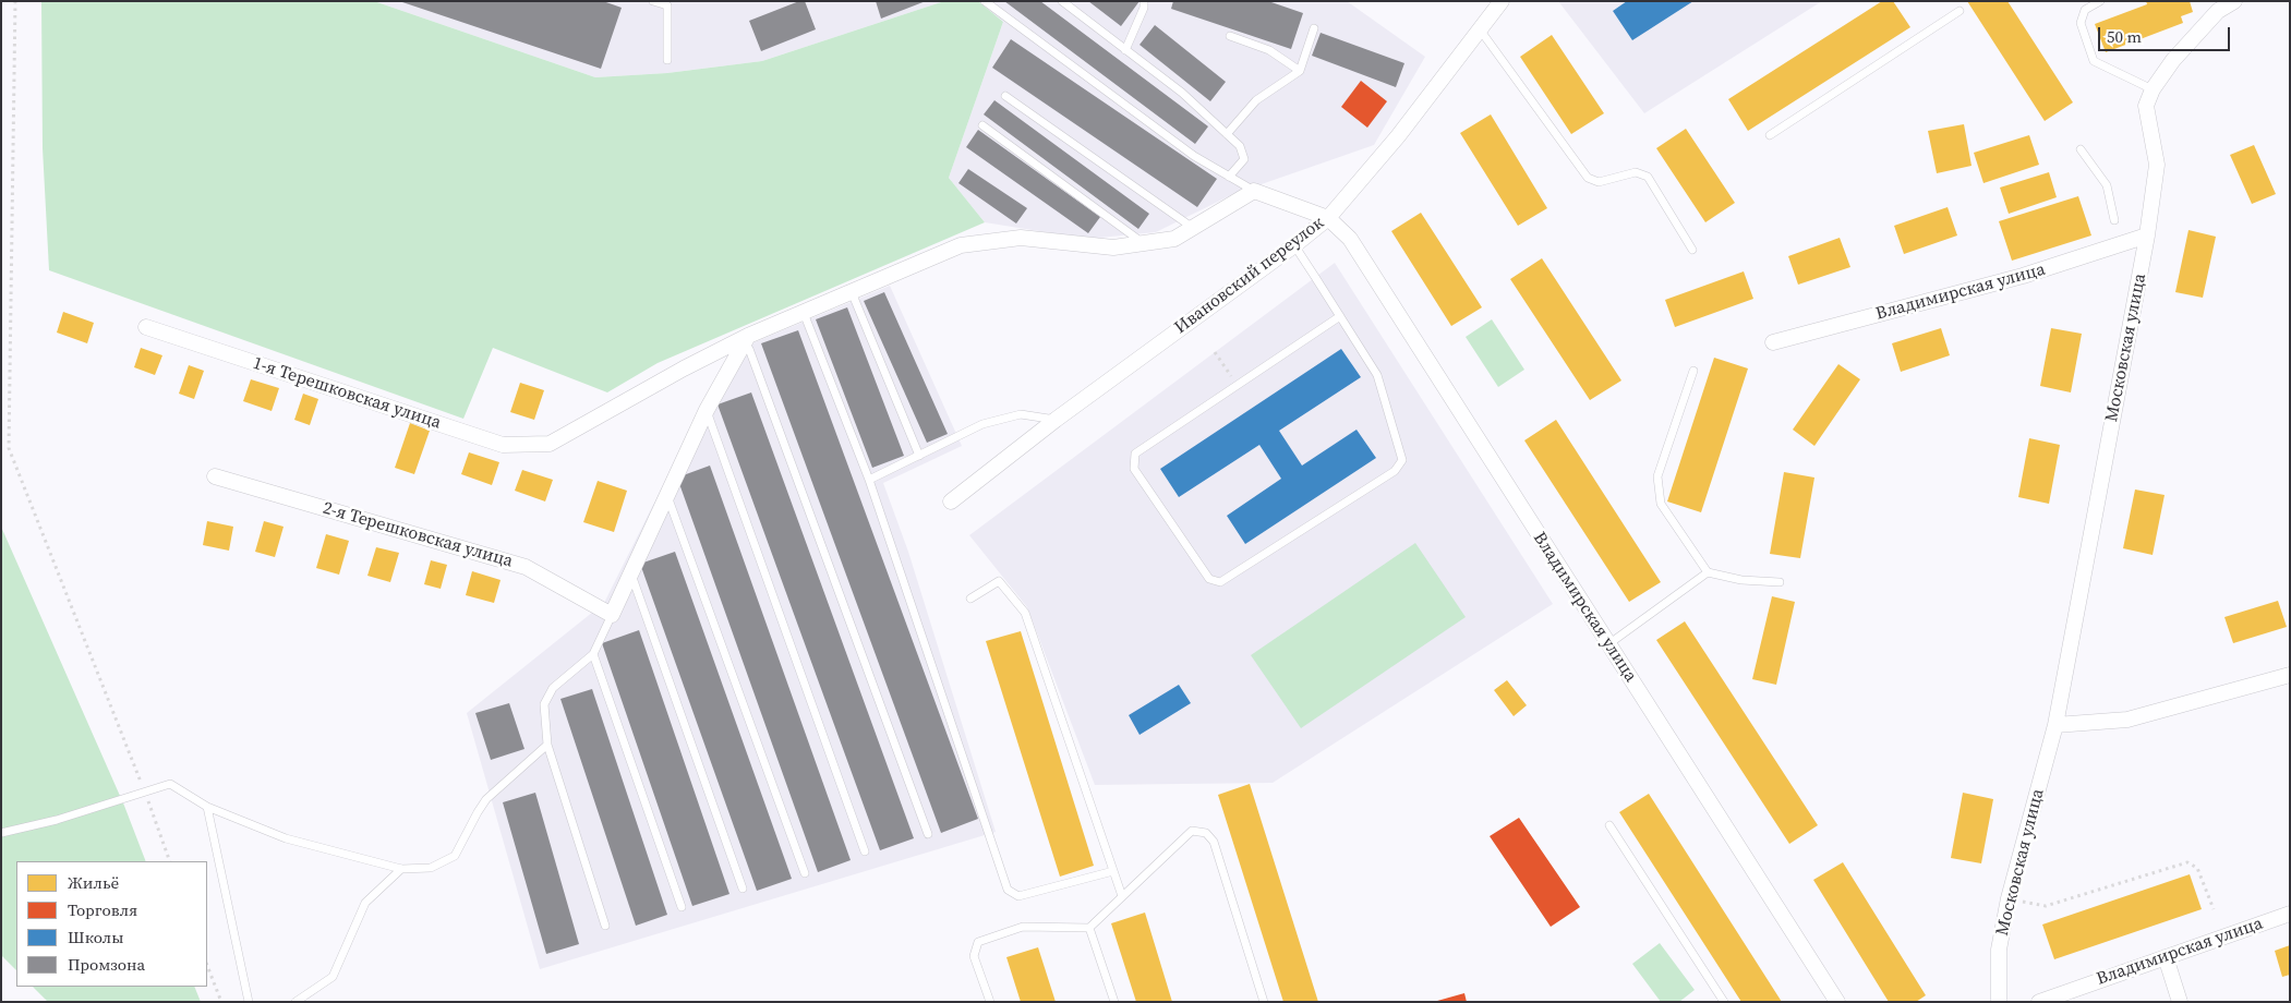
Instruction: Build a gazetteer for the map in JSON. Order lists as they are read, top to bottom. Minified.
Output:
{"streets":{"street":["Ивановский переулок","Владимирская улица","Московская улица","1-я Терешковская улица","2-я Терешковская улица"]},"crossings":[["Ивановский переулок","Владимирская улица"],["Владимирская улица","Московская улица"]],"legend":["Жильё","Торговля","Школы","Промзона"],"scale_bar":"50 m"}
